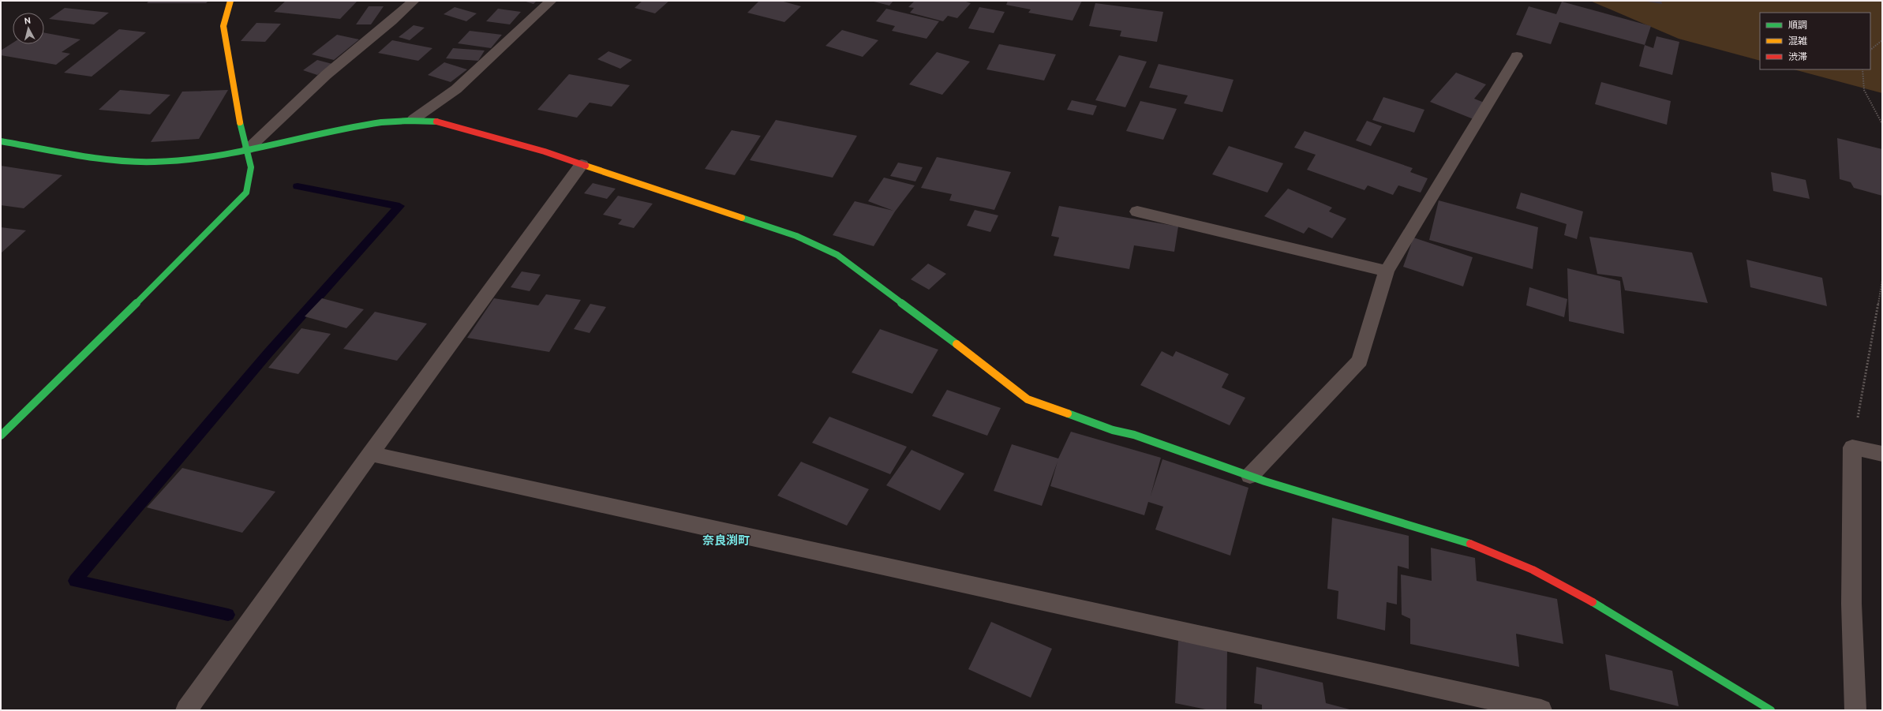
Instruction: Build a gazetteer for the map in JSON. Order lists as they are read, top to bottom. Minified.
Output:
{"districts":["奈良渕町"],"legend":["順調","混雑","渋滞"],"north":"top"}
